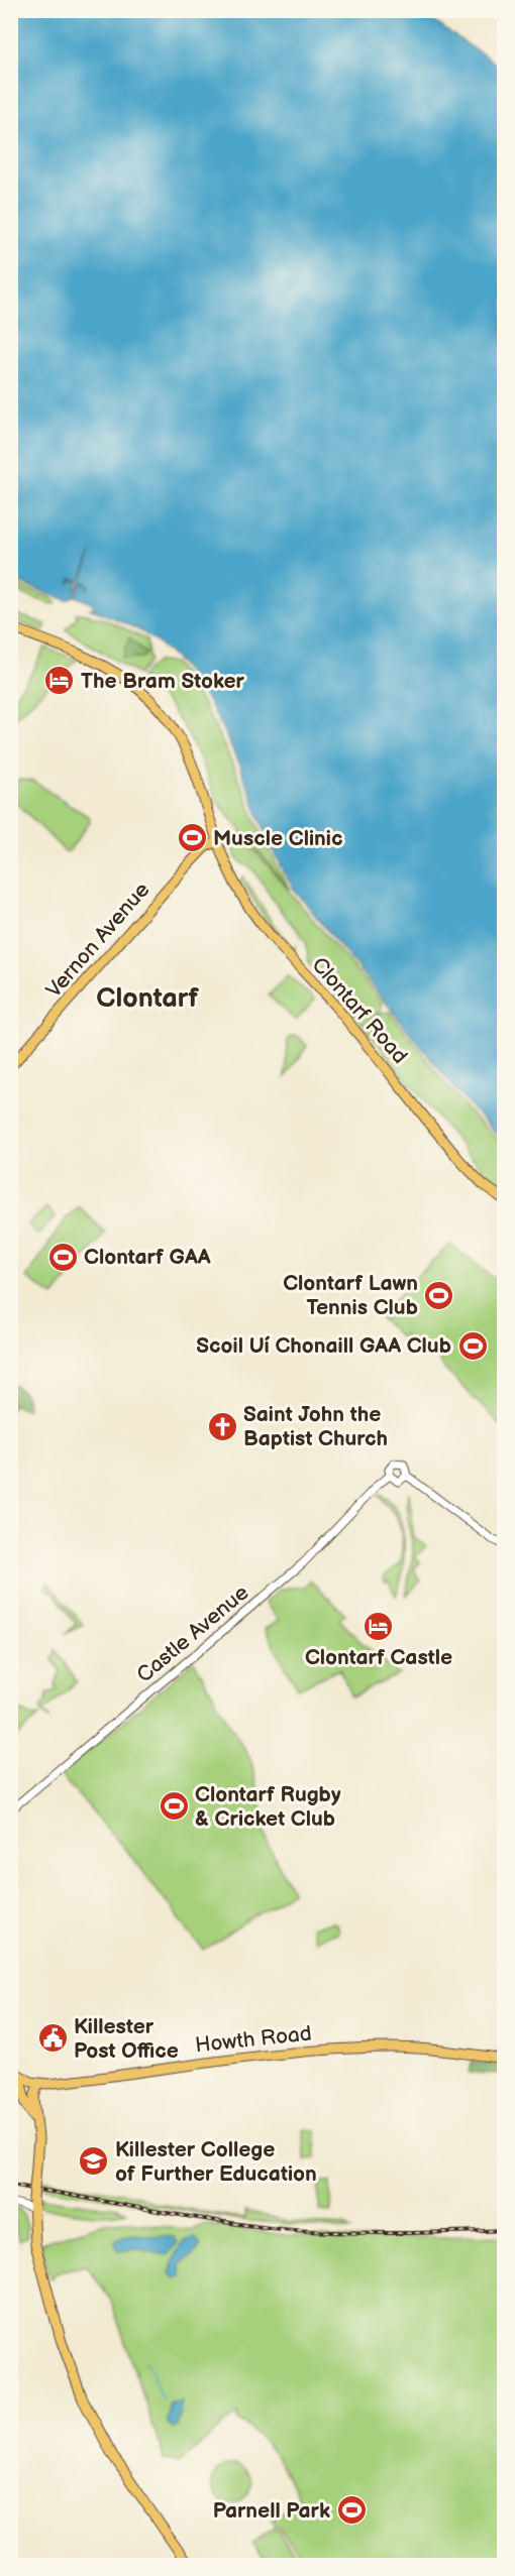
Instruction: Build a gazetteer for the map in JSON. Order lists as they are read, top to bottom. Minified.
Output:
{"streets":{"main road":["Vernon Avenue","Clontarf Road","Howth Road"],"street":["Castle Avenue"]},"crossings":[["Vernon Avenue","Clontarf Road"]],"districts":["Clontarf"],"places":{"hotel":["The Bram Stoker","Clontarf Castle"],"sports":["Muscle Clinic","Clontarf GAA","Clontarf Lawn Tennis Club","Scoil Uí Chonaill GAA Club","Clontarf Rugby & Cricket Club","Parnell Park"],"church":["Saint John the Baptist Church"],"public building":["Killester Post Office"],"school or university":["Killester College of Further Education"]}}
